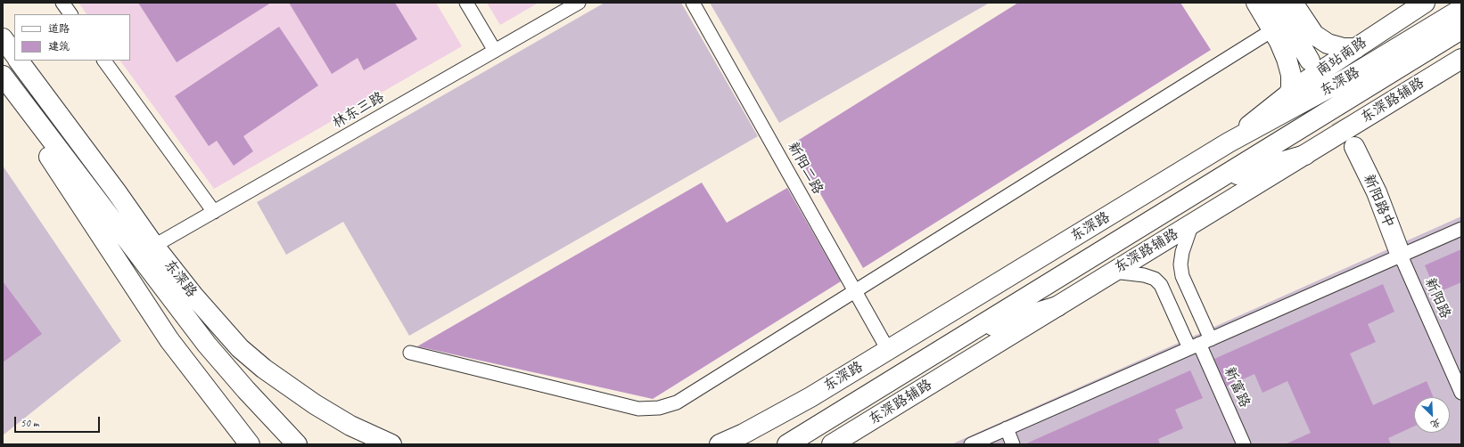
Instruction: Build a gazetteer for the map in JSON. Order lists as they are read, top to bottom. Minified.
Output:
{"streets":{"main road":["南站南路","东深路","东深路辅路","新阳路中"],"street":["林东三路","新阳二路","新阳路","新富路"]},"crossings":[["南站南路","东深路"],["东深路","林东三路"],["东深路","新阳二路"],["新阳路中","新阳路"]],"legend":["道路","建筑"],"scale_bar":"50 m","north":"bottom right"}
